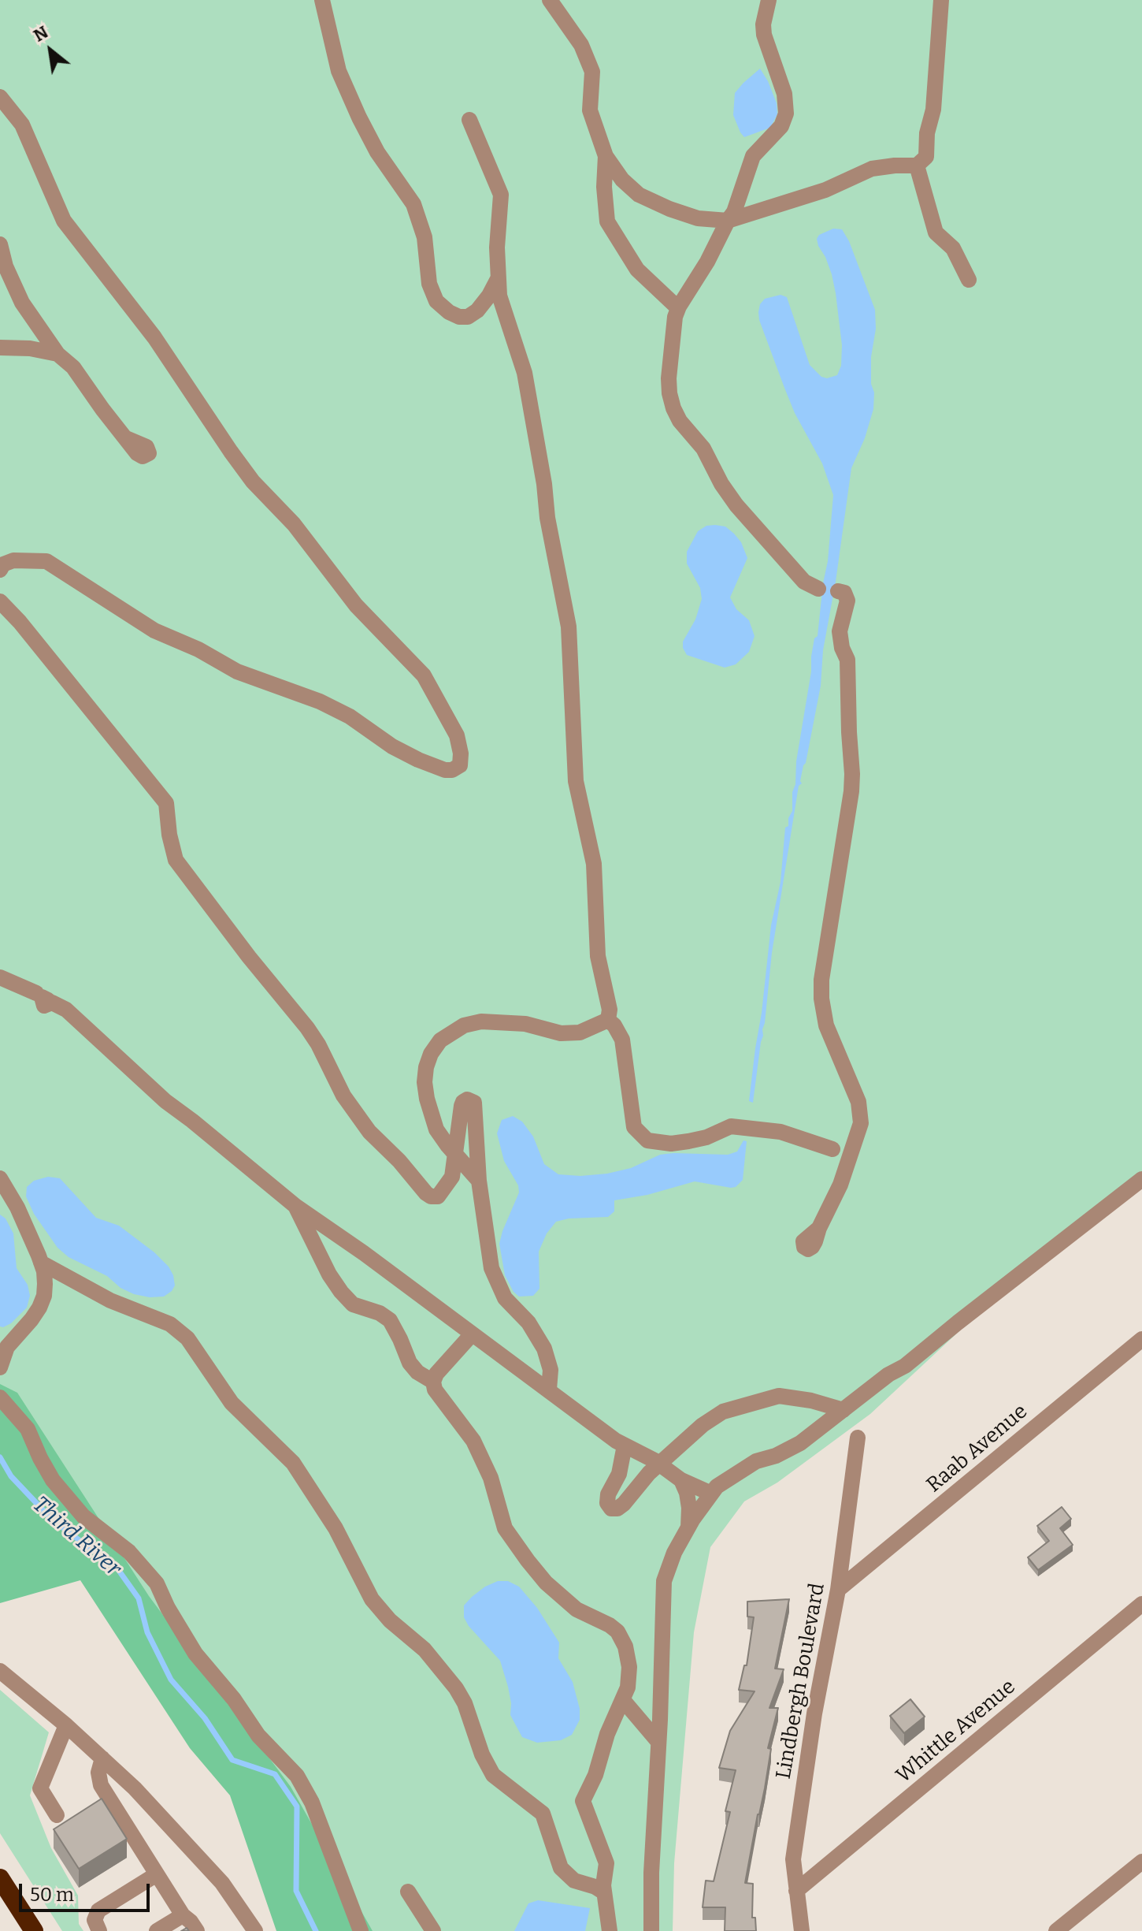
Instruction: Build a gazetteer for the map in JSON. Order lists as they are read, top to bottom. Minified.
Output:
{"streets":{"street":["Raab Avenue","Lindbergh Boulevard","Whittle Avenue"]},"crossings":[["Raab Avenue","Lindbergh Boulevard"],["Lindbergh Boulevard","Whittle Avenue"]],"water":["Third River"],"scale_bar":"50 m","north":"top left"}
